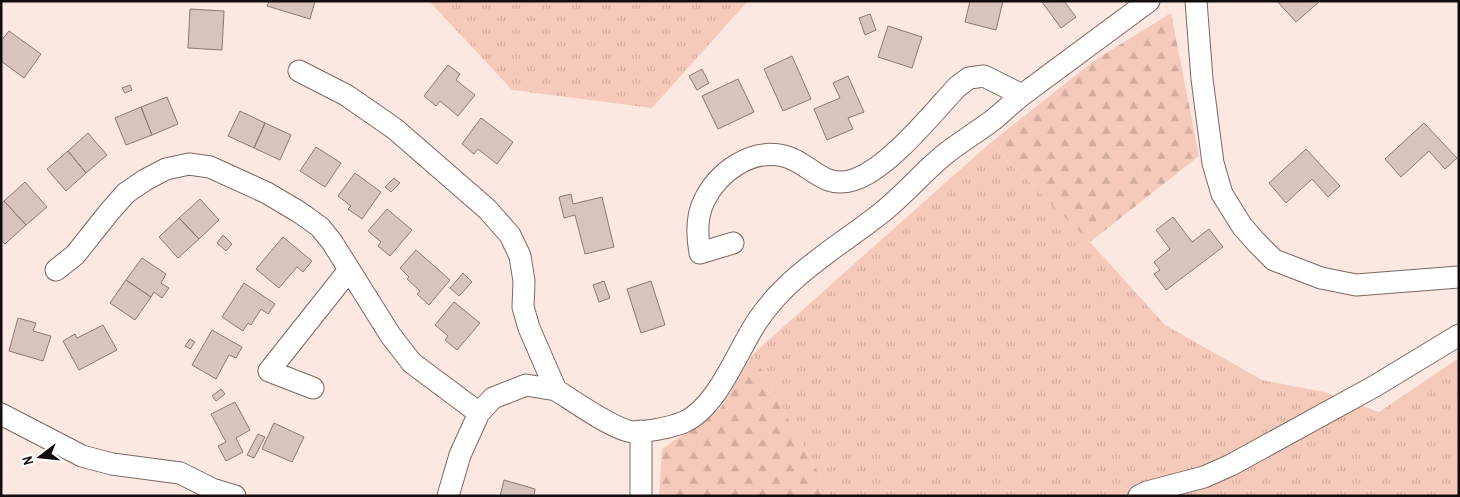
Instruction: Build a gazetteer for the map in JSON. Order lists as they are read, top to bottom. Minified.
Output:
{"north":"left"}
